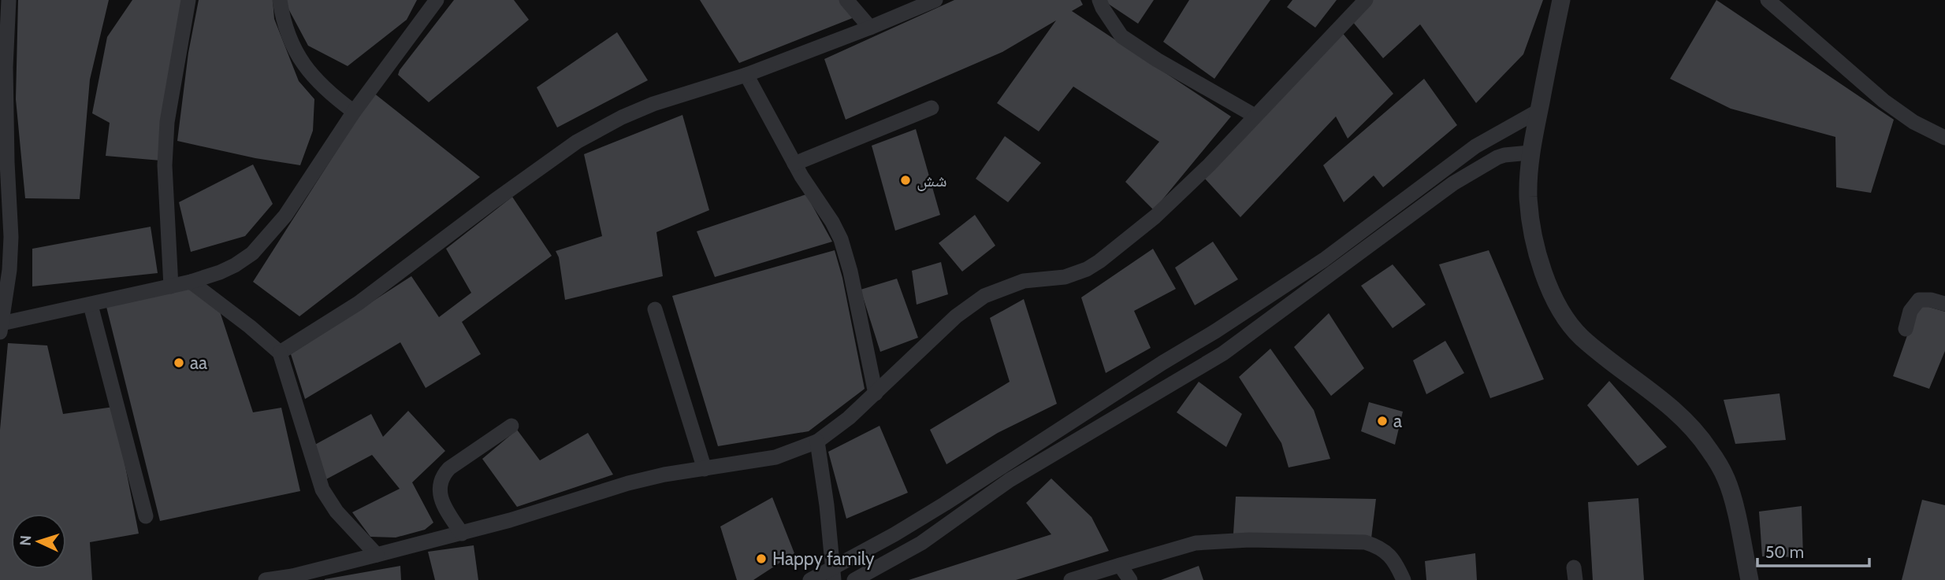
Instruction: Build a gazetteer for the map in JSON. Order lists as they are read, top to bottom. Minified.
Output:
{"places":["شش","aa","a","Happy family"],"scale_bar":"50 m","north":"left"}
